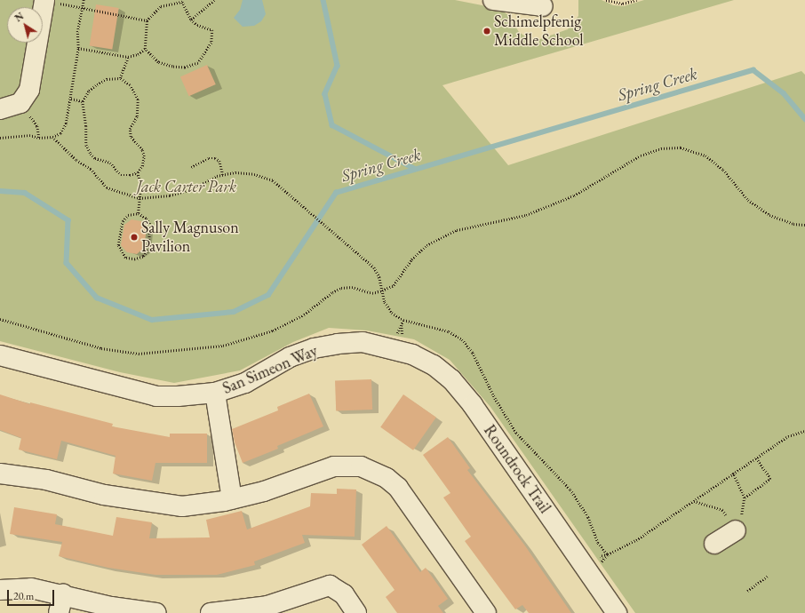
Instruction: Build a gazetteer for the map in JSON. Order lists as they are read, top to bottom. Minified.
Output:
{"streets":{"street":["San Simeon Way","Roundrock Trail"]},"crossings":[["San Simeon Way","Roundrock Trail"]],"water":["Spring Creek"],"parks":["Jack Carter Park"],"places":["Schimelpfenig Middle School","Sally Magnuson Pavilion"],"scale_bar":"20 m","north":"top left"}
